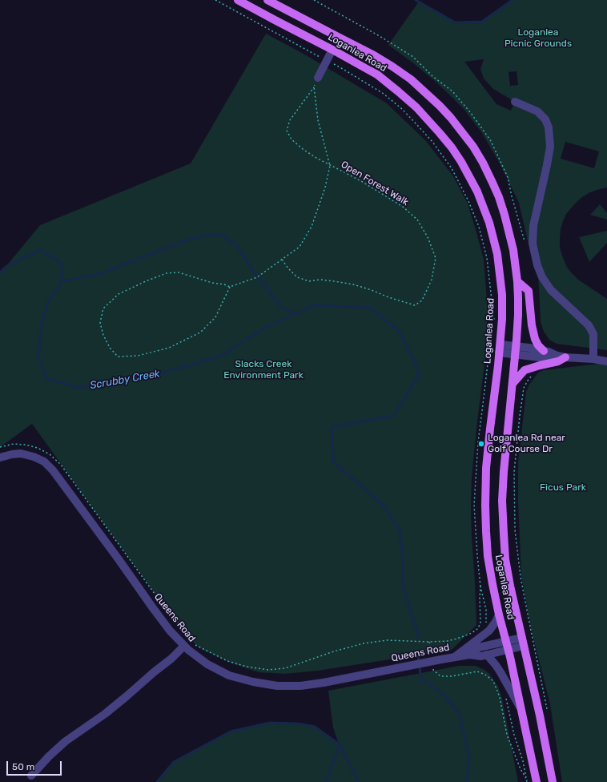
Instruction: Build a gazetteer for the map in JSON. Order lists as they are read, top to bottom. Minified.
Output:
{"streets":{"main road":["Loganlea Road"],"street":["Queens Road"],"path":["Open Forest Walk"]},"crossings":[["Loganlea Road","Queens Road"]],"water":["Scrubby Creek"],"parks":["Loganlea Picnic Grounds","Slacks Creek Environment Park","Ficus Park"],"places":["Loganlea Rd near Golf Course Dr"],"scale_bar":"50 m"}
